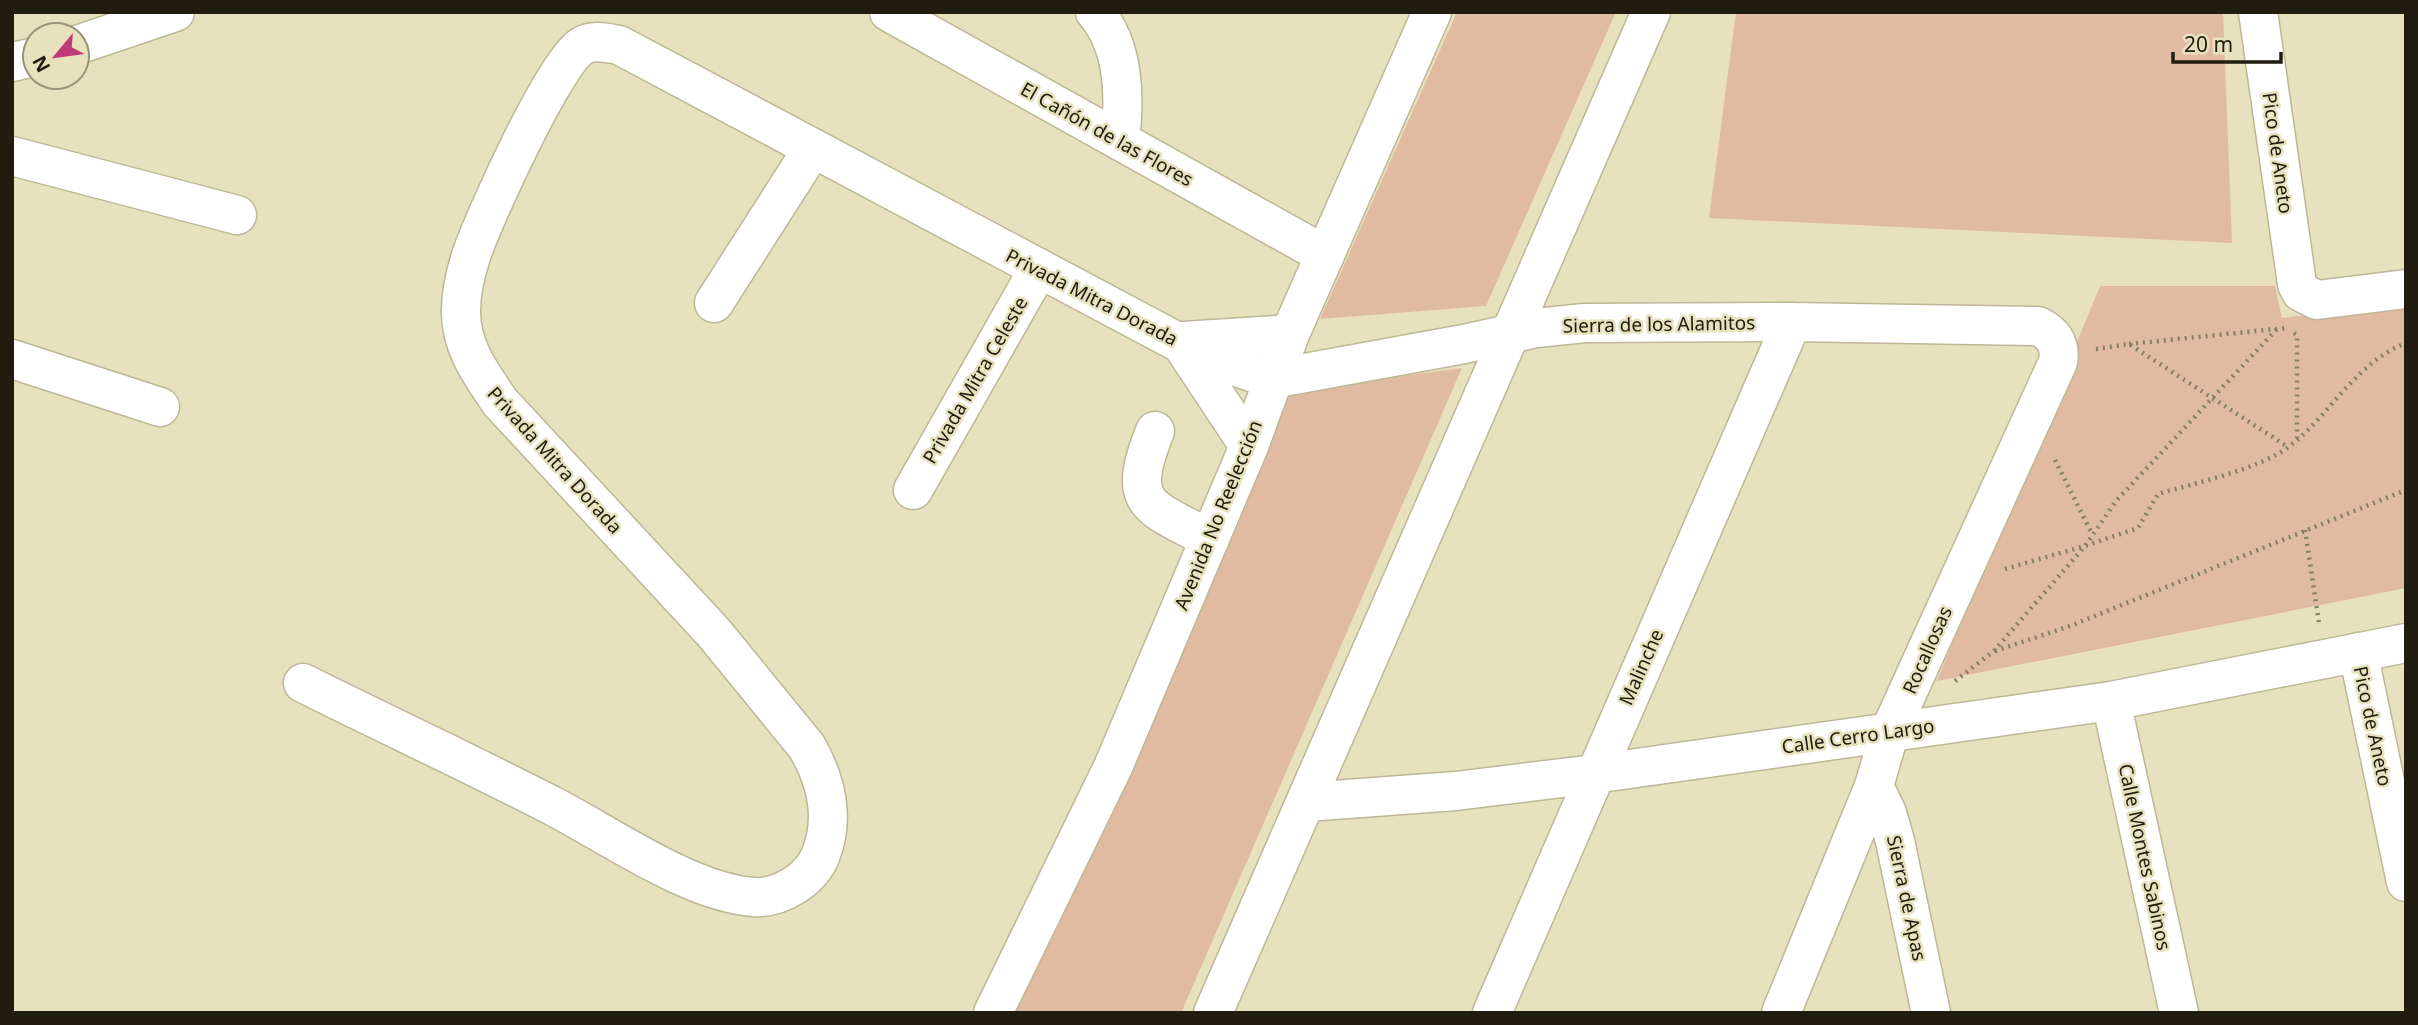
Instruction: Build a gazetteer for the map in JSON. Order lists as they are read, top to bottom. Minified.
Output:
{"streets":{"street":["El Cañón de las Flores","Pico de Aneto","Privada Mitra Dorada","Sierra de los Alamitos","Privada Mitra Celeste","Avenida No Reelección","Rocallosas","Malinche","Calle Cerro Largo","Calle Montes Sabinos","Sierra de Apas"]},"crossings":[["El Cañón de las Flores","Avenida No Reelección"],["Pico de Aneto","Calle Cerro Largo"],["Privada Mitra Dorada","Sierra de los Alamitos"],["Privada Mitra Dorada","Privada Mitra Celeste"],["Privada Mitra Dorada","Avenida No Reelección"],["Sierra de los Alamitos","Avenida No Reelección"],["Sierra de los Alamitos","Rocallosas"],["Sierra de los Alamitos","Malinche"],["Rocallosas","Calle Cerro Largo"],["Rocallosas","Sierra de Apas"],["Malinche","Calle Cerro Largo"],["Calle Cerro Largo","Calle Montes Sabinos"]],"scale_bar":"20 m","north":"bottom left"}
